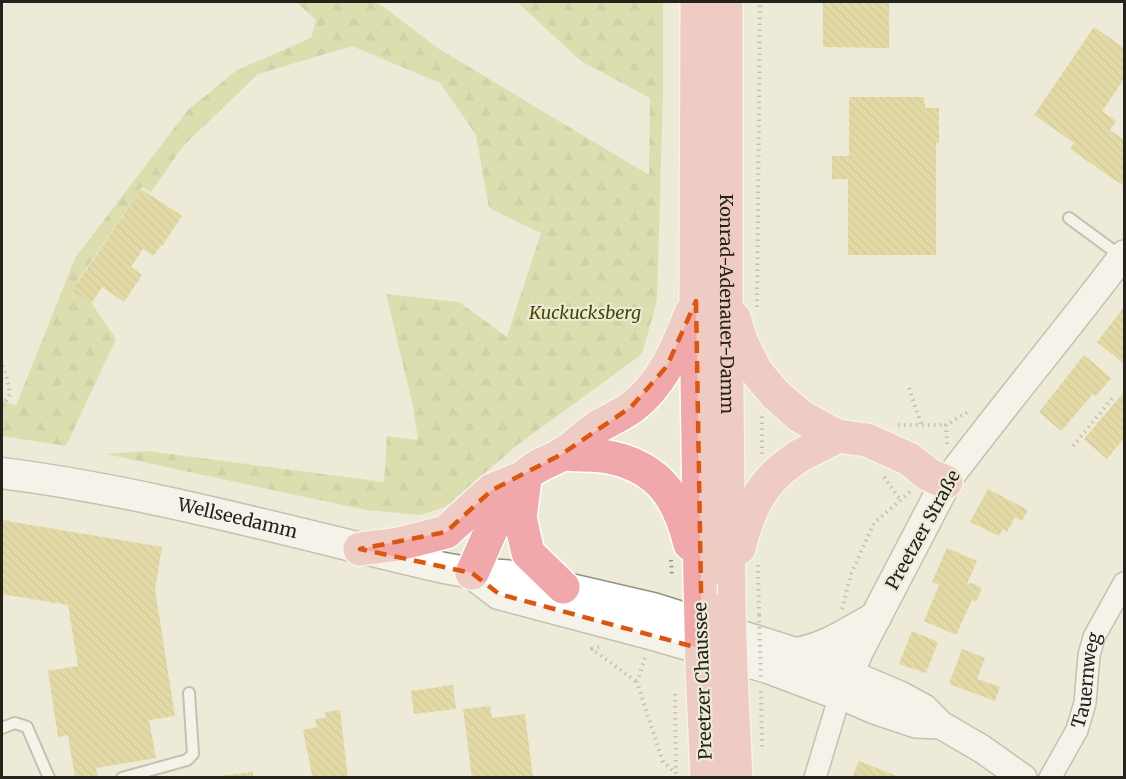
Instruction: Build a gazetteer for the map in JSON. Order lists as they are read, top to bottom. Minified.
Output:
{"streets":{"highway":["Konrad-Adenauer-Damm","Preetzer Chaussee"],"main road":["Wellseedamm","Preetzer Straße"],"street":["Tauernweg"]},"crossings":[["Konrad-Adenauer-Damm","Preetzer Chaussee"],["Wellseedamm","Preetzer Straße"]],"parks":["Kuckucksberg"]}
